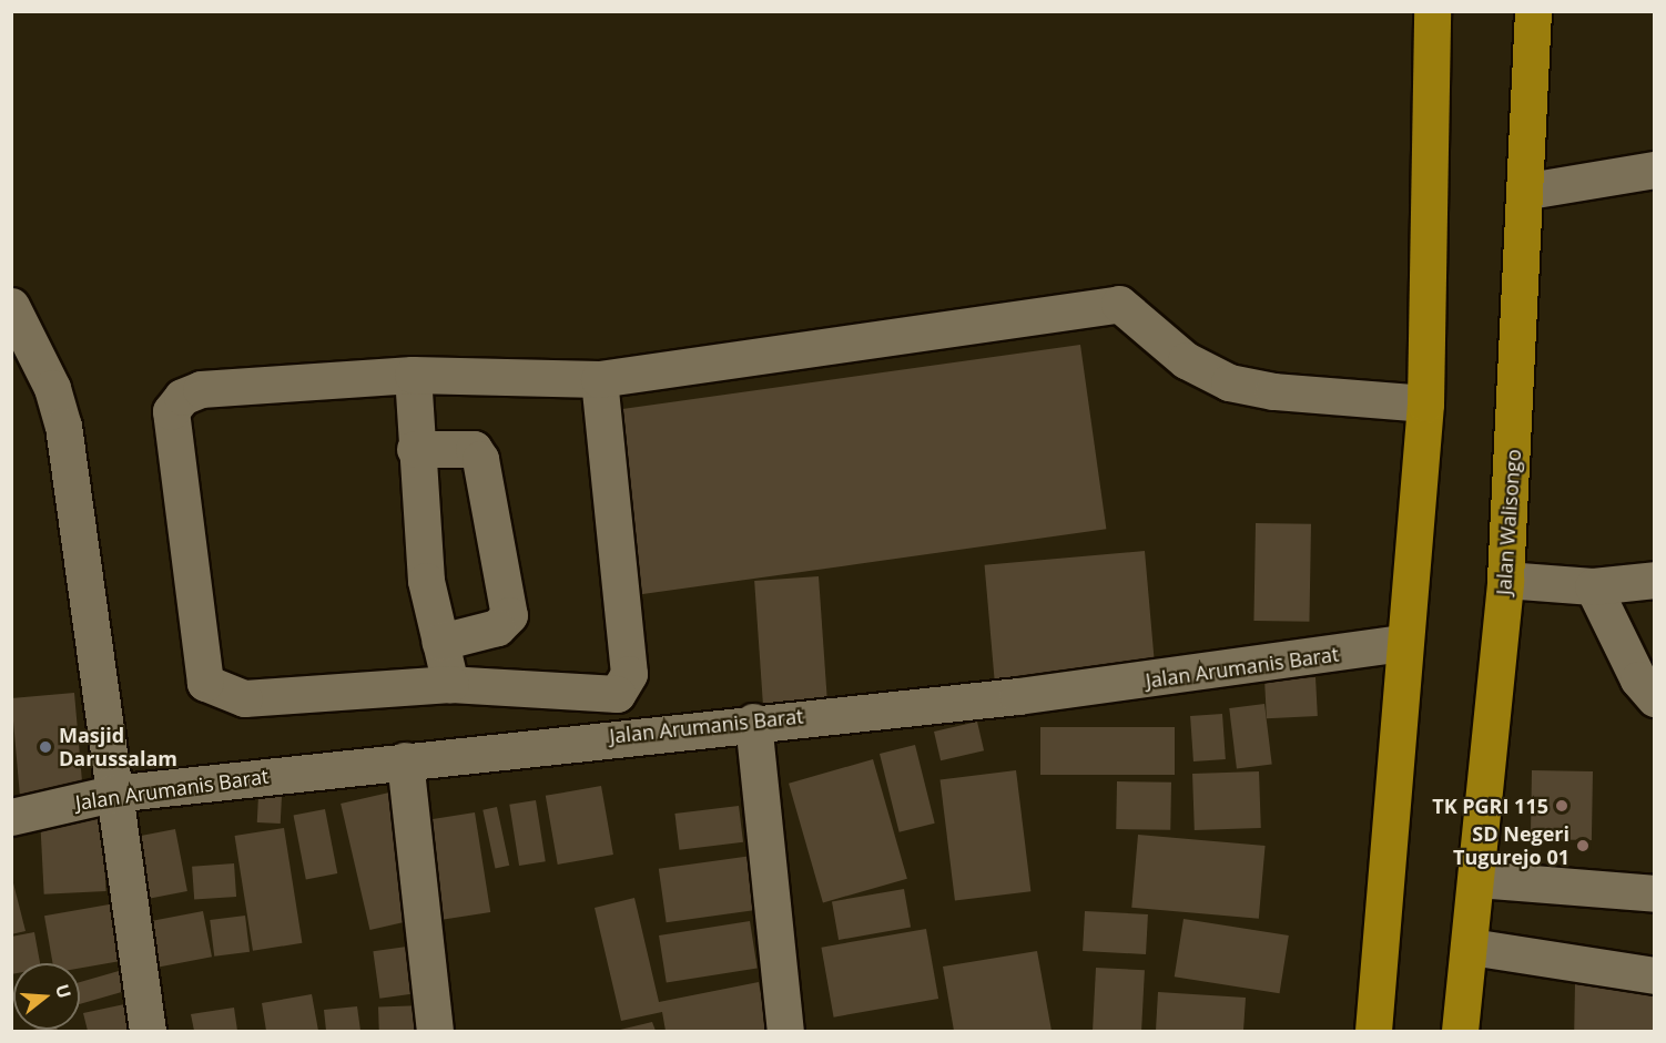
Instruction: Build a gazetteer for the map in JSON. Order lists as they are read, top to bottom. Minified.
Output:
{"streets":{"highway":["Jalan Walisongo"],"street":["Jalan Arumanis Barat"]},"places":["Masjid Darussalam","TK PGRI 115","SD Negeri Tugurejo 01"],"north":"right"}
